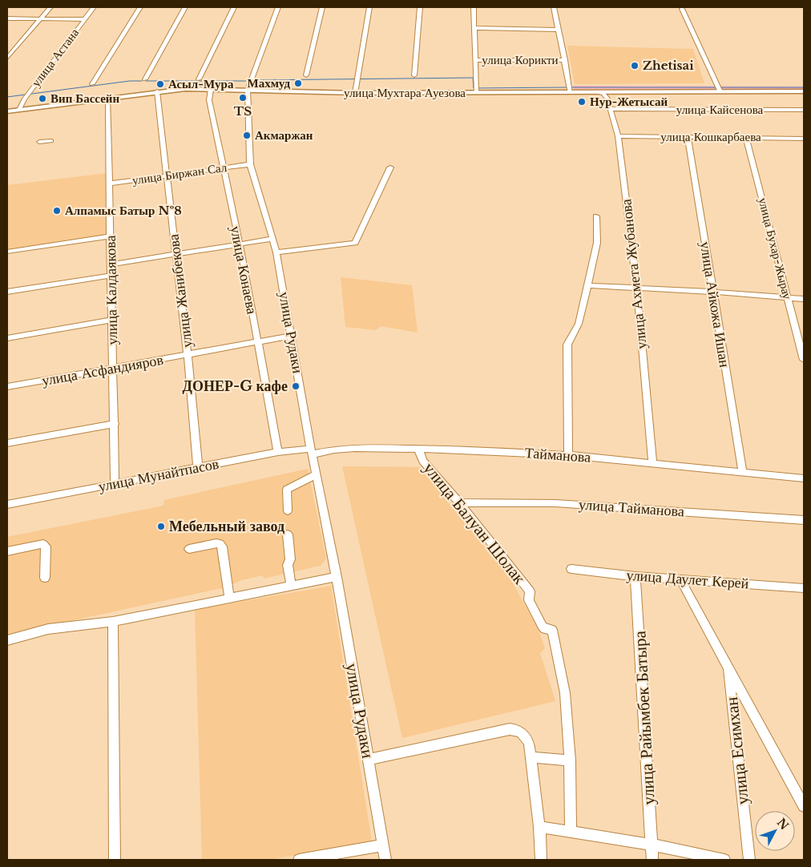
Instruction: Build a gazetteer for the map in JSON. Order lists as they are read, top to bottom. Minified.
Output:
{"streets":{"main road":["улица Мухтара Ауезова"],"street":["улица Астана","улица Корикти","улица Кайсенова","улица Кошкарбаева","улица Биржан Сал","улица Бухар-Жырау","улица Конаева","улица Ахмета Жубанова","улица Калдаякова","улица Жанибекова","улица Айкожа Ишан","улица Рудаки","улица Асфандияров","Тайманова","улица Мунайтпасов","улица Тайманова","улица Балуан Шолак","улица Даулет Керей","улица Райымбек Батыра","улица Есимхан"]},"crossings":[["улица Астана","улица Мухтара Ауезова"],["улица Корикти","улица Мухтара Ауезова"],["улица Мухтара Ауезова","улица Конаева"],["улица Мухтара Ауезова","улица Ахмета Жубанова"],["улица Мухтара Ауезова","улица Калдаякова"],["улица Мухтара Ауезова","улица Жанибекова"],["улица Мухтара Ауезова","улица Рудаки"],["улица Кайсенова","улица Ахмета Жубанова"],["улица Кошкарбаева","улица Бухар-Жырау"],["улица Кошкарбаева","улица Ахмета Жубанова"],["улица Кошкарбаева","улица Айкожа Ишан"],["улица Биржан Сал","улица Конаева"],["улица Биржан Сал","улица Калдаякова"],["улица Биржан Сал","улица Жанибекова"],["улица Биржан Сал","улица Рудаки"],["улица Конаева","улица Асфандияров"],["улица Конаева","улица Мунайтпасов"],["улица Ахмета Жубанова","Тайманова"],["улица Калдаякова","улица Асфандияров"],["улица Калдаякова","улица Мунайтпасов"],["улица Жанибекова","улица Асфандияров"],["улица Жанибекова","улица Мунайтпасов"],["улица Айкожа Ишан","Тайманова"],["улица Рудаки","улица Асфандияров"],["улица Рудаки","Тайманова"],["улица Рудаки","улица Мунайтпасов"],["Тайманова","улица Мунайтпасов"],["Тайманова","улица Балуан Шолак"],["улица Тайманова","улица Балуан Шолак"],["улица Даулет Керей","улица Райымбек Батыра"]],"places":["Zhetisai","Махмуд","Асыл-Мура","TS","Вип Бассейн","Нур-Жетысай","Акмаржан","Алпамыс Батыр №8","ДОНЕР-G кафе","Мебельный завод"],"north":"top right"}
